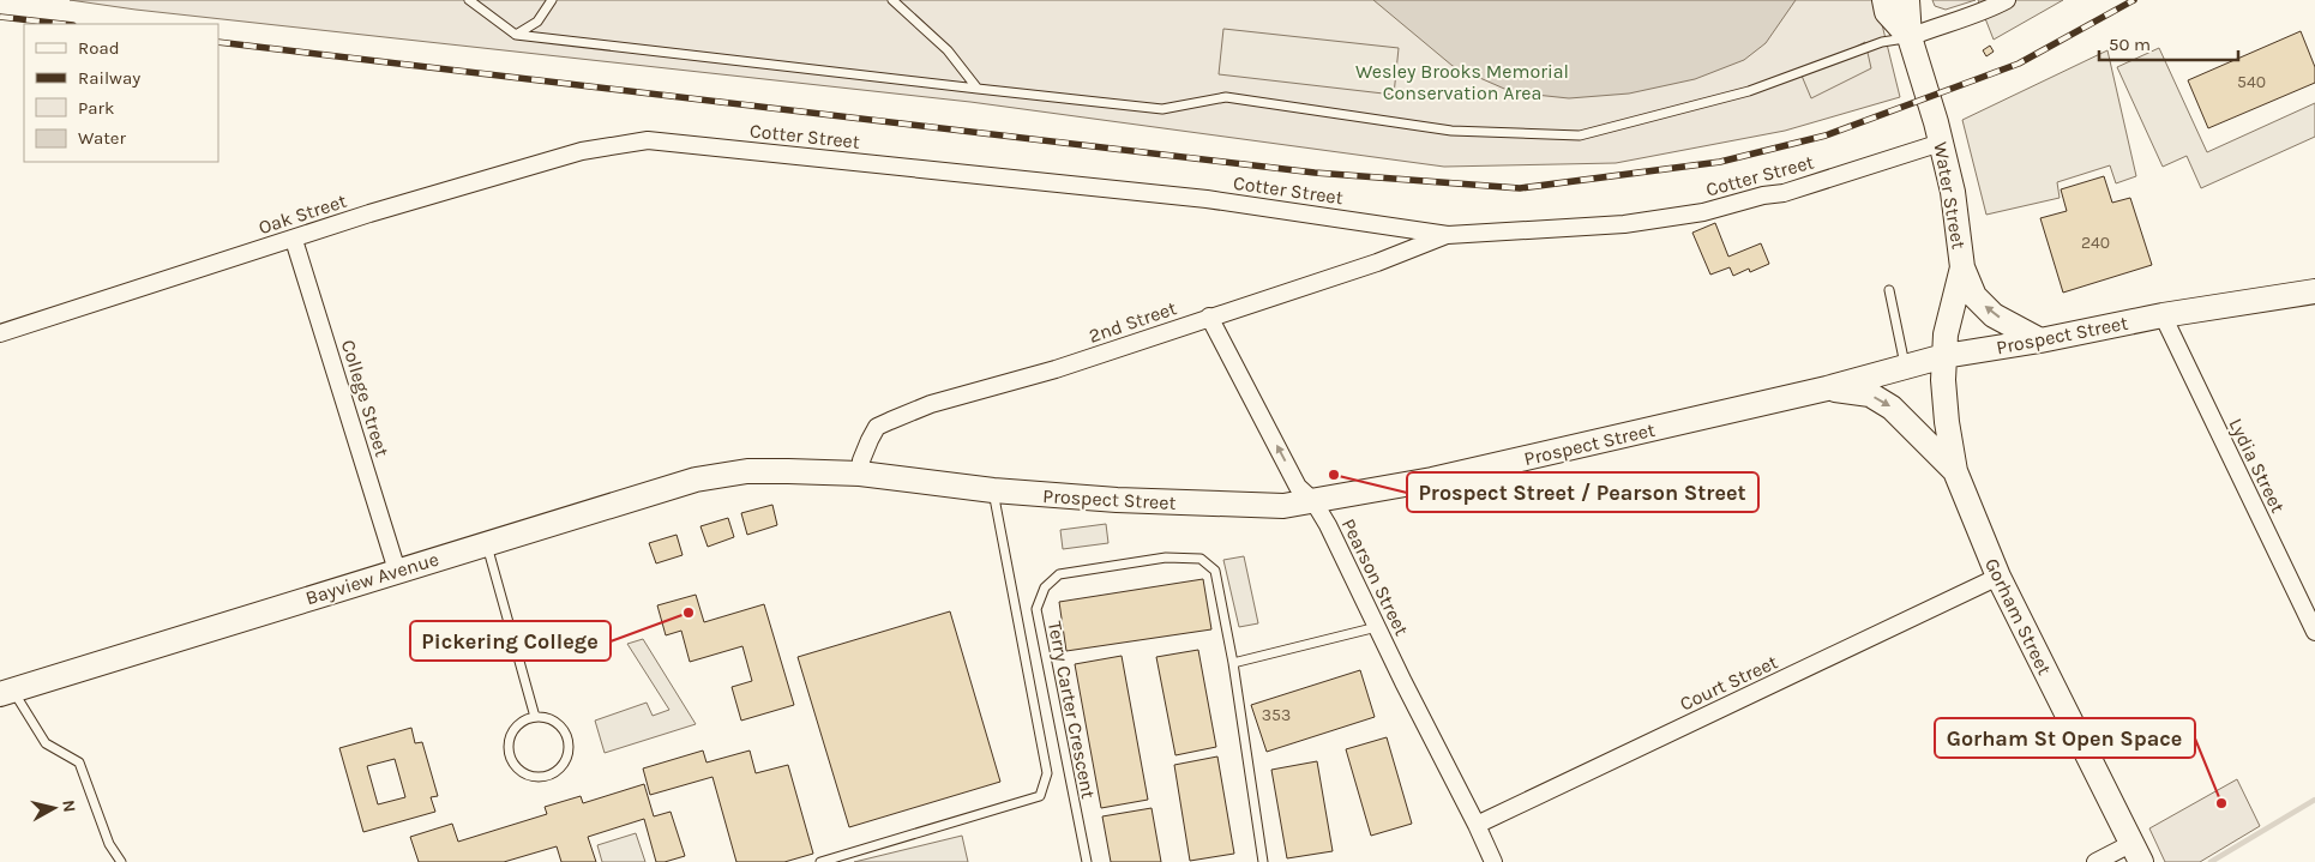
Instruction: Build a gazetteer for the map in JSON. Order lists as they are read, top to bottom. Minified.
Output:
{"streets":{"main road":["Water Street","Prospect Street","Bayview Avenue","Gorham Street"],"street":["Cotter Street","Oak Street","2nd Street","College Street","Lydia Street","Pearson Street","Court Street"],"lane":["Terry Carter Crescent"]},"crossings":[["Cotter Street","Water Street"],["Cotter Street","Oak Street"],["Cotter Street","2nd Street"],["Water Street","Prospect Street"],["Water Street","Gorham Street"],["Oak Street","College Street"],["2nd Street","Prospect Street"],["2nd Street","Pearson Street"],["Prospect Street","Lydia Street"],["Prospect Street","Pearson Street"],["Prospect Street","Bayview Avenue"],["Prospect Street","Gorham Street"],["College Street","Bayview Avenue"],["Pearson Street","Court Street"],["Gorham Street","Court Street"]],"parks":["Wesley Brooks Memorial Conservation Area"],"places":["Prospect Street / Pearson Street","Pickering College","Gorham St Open Space"],"house_numbers":["540","240","353"],"legend":["Road","Railway","Park","Water"],"scale_bar":"50 m","north":"right"}
